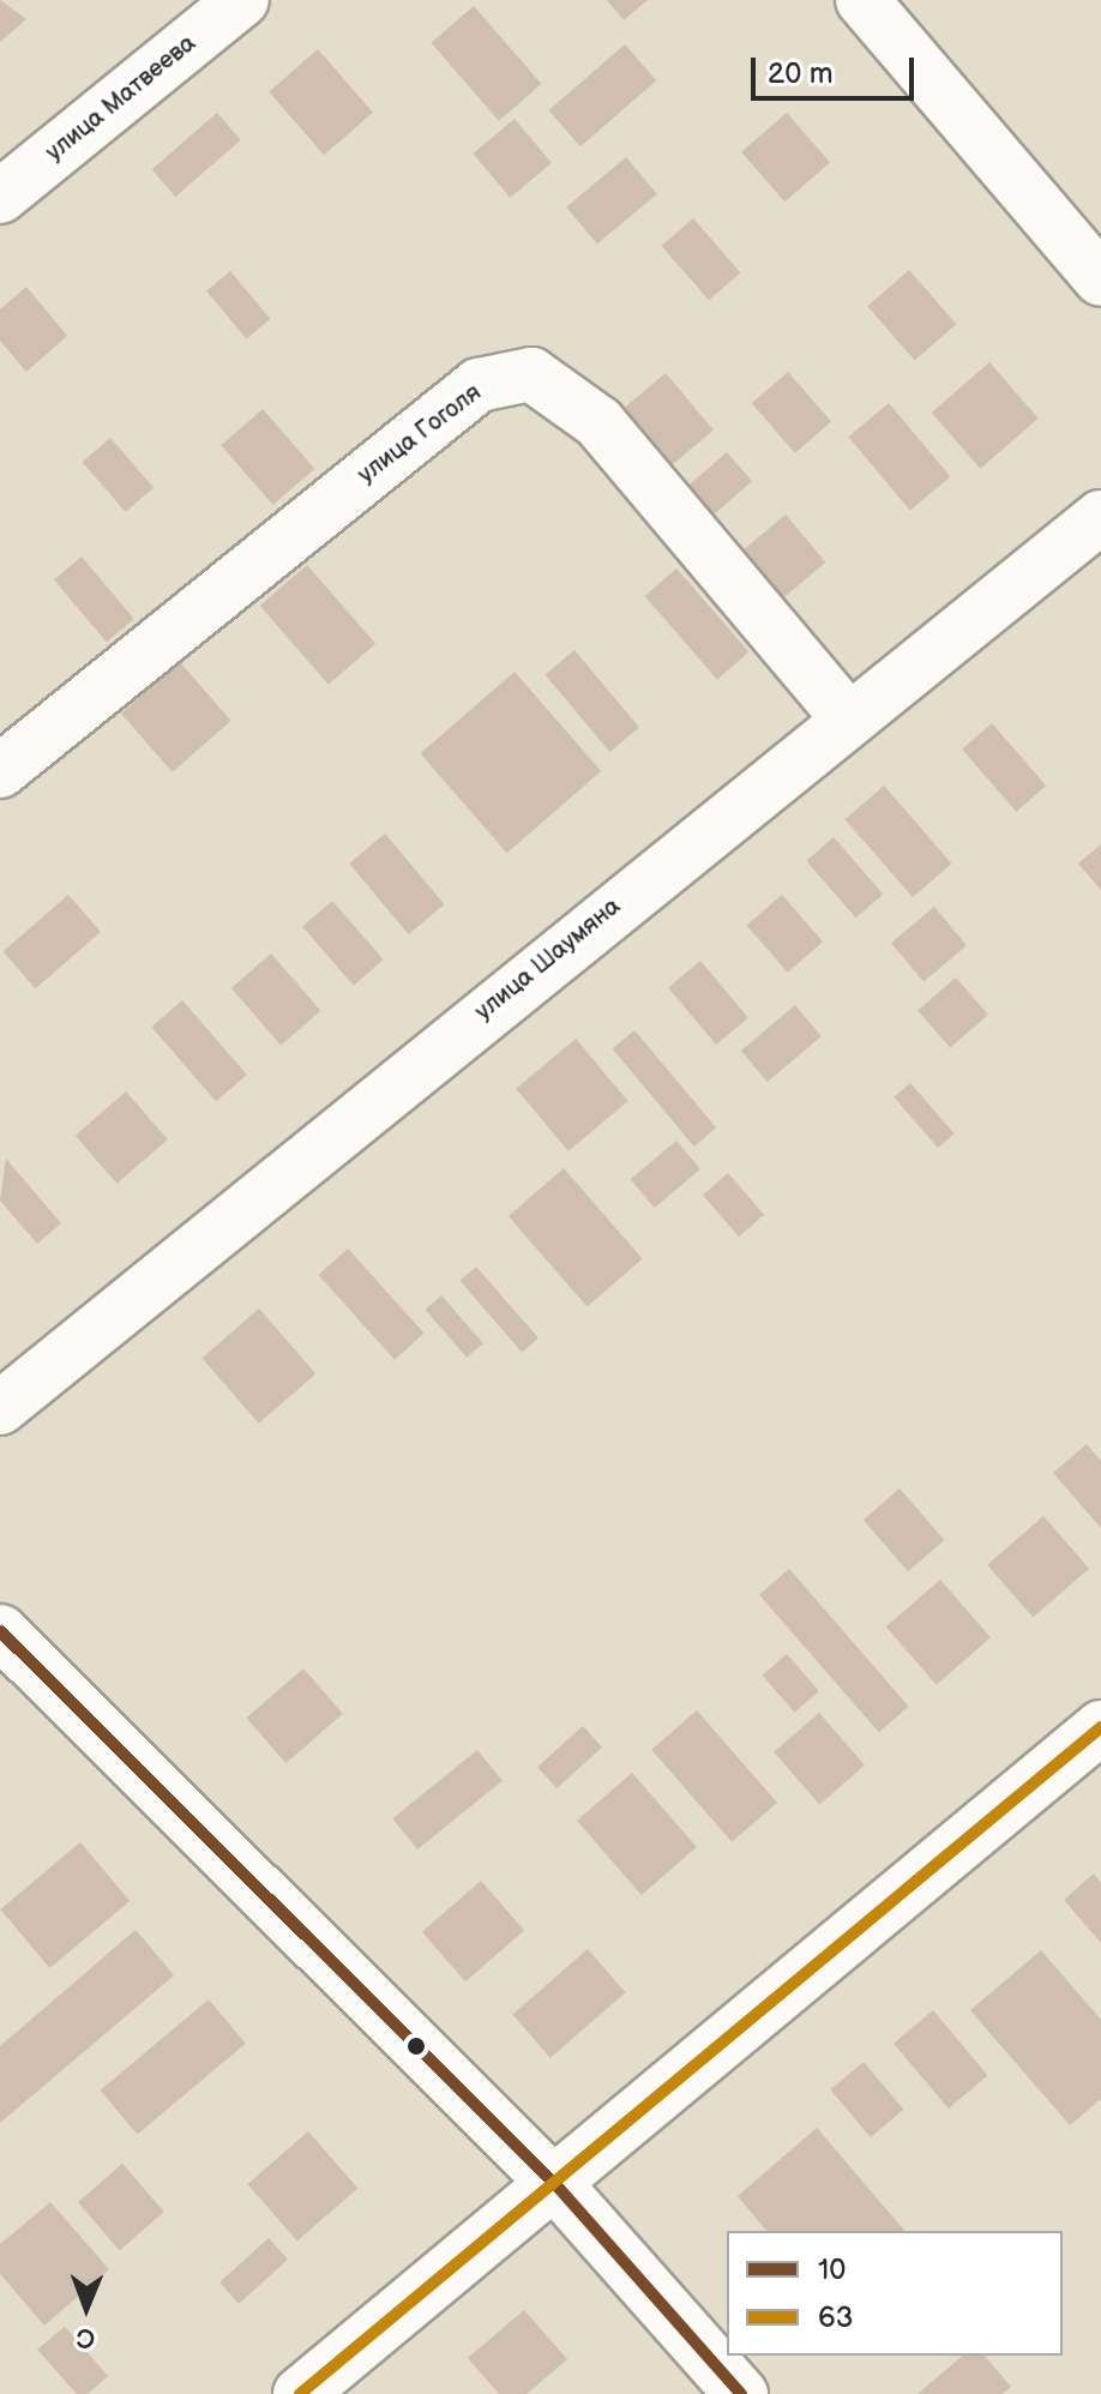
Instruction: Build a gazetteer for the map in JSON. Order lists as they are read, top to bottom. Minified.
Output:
{"streets":{"street":["улица Матвеева","улица Гоголя","улица Шаумяна"]},"crossings":[["улица Гоголя","улица Шаумяна"]],"lines":["transit line 10","transit line 63"],"legend":["10","63"],"scale_bar":"20 m","north":"bottom"}
